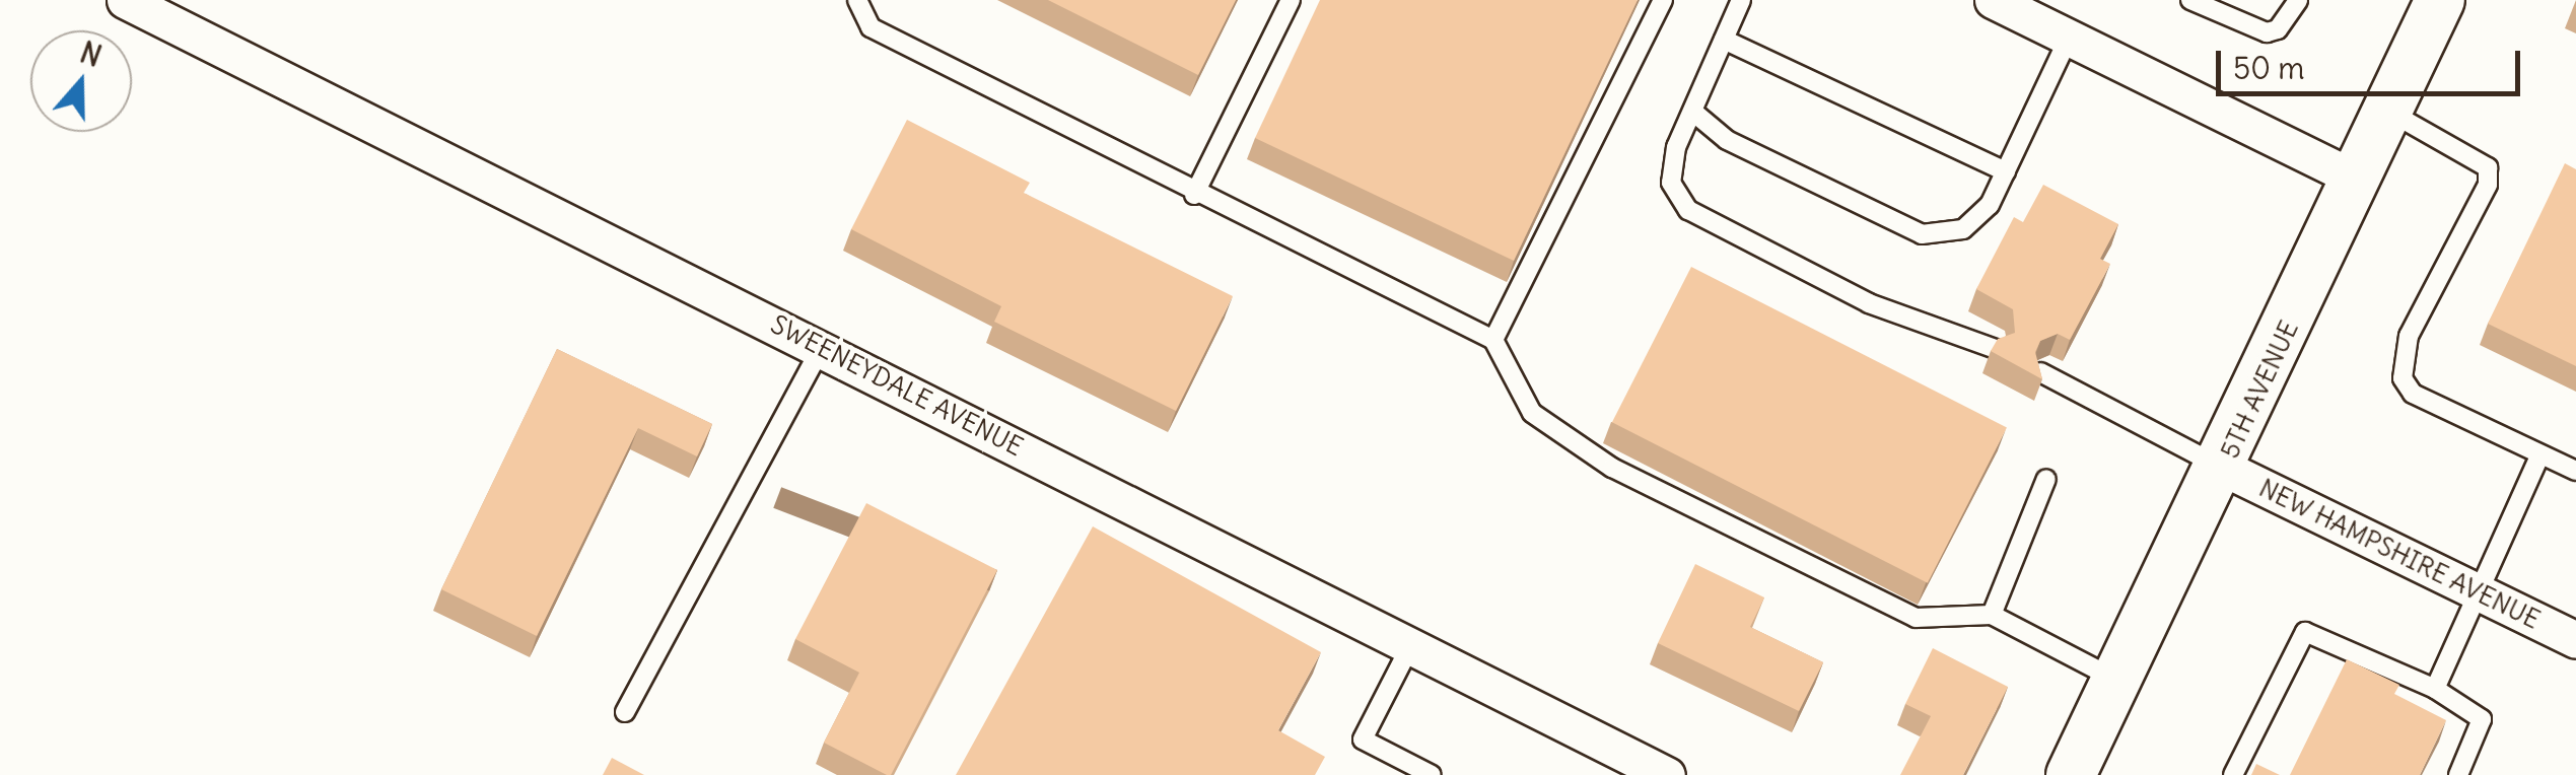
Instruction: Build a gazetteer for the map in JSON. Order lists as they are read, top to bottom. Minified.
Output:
{"streets":{"main road":["5TH AVENUE"],"street":["SWEENEYDALE AVENUE","NEW HAMPSHIRE AVENUE"]},"crossings":[["5TH AVENUE","NEW HAMPSHIRE AVENUE"]],"scale_bar":"50 m","north":"top"}
